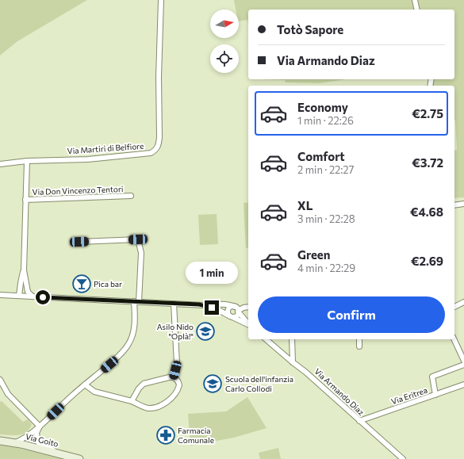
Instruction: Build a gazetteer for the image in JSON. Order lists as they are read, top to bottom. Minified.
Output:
{"streets":{"street":["Via Martiri di Belfiore","Via Don Vincenzo Tentori","Via Armando Diaz","Via Eritrea","Via Goito"]},"crossings":[["Via Martiri di Belfiore","Via Don Vincenzo Tentori"],["Via Armando Diaz","Via Eritrea"]],"places":{"bar":["Pica bar"],"school or university":["Asilo Nido \"Oplà!\"","Scuola dell'infanzia Carlo Collodi"],"pharmacy":["Farmacia Comunale"]},"north":"right","page":{"banner":["Totò Sapore","Via Armando Diaz"],"list":[{"name":"Economy","note":"1 min · 22:26","value":"€2.75"},{"name":"Comfort","note":"2 min · 22:27","value":"€3.72"},{"name":"XL","note":"3 min · 22:28","value":"€4.68"},{"name":"Green","note":"4 min · 22:29","value":"€2.69"}],"bubble":"1 min","buttons":"Confirm"}}
